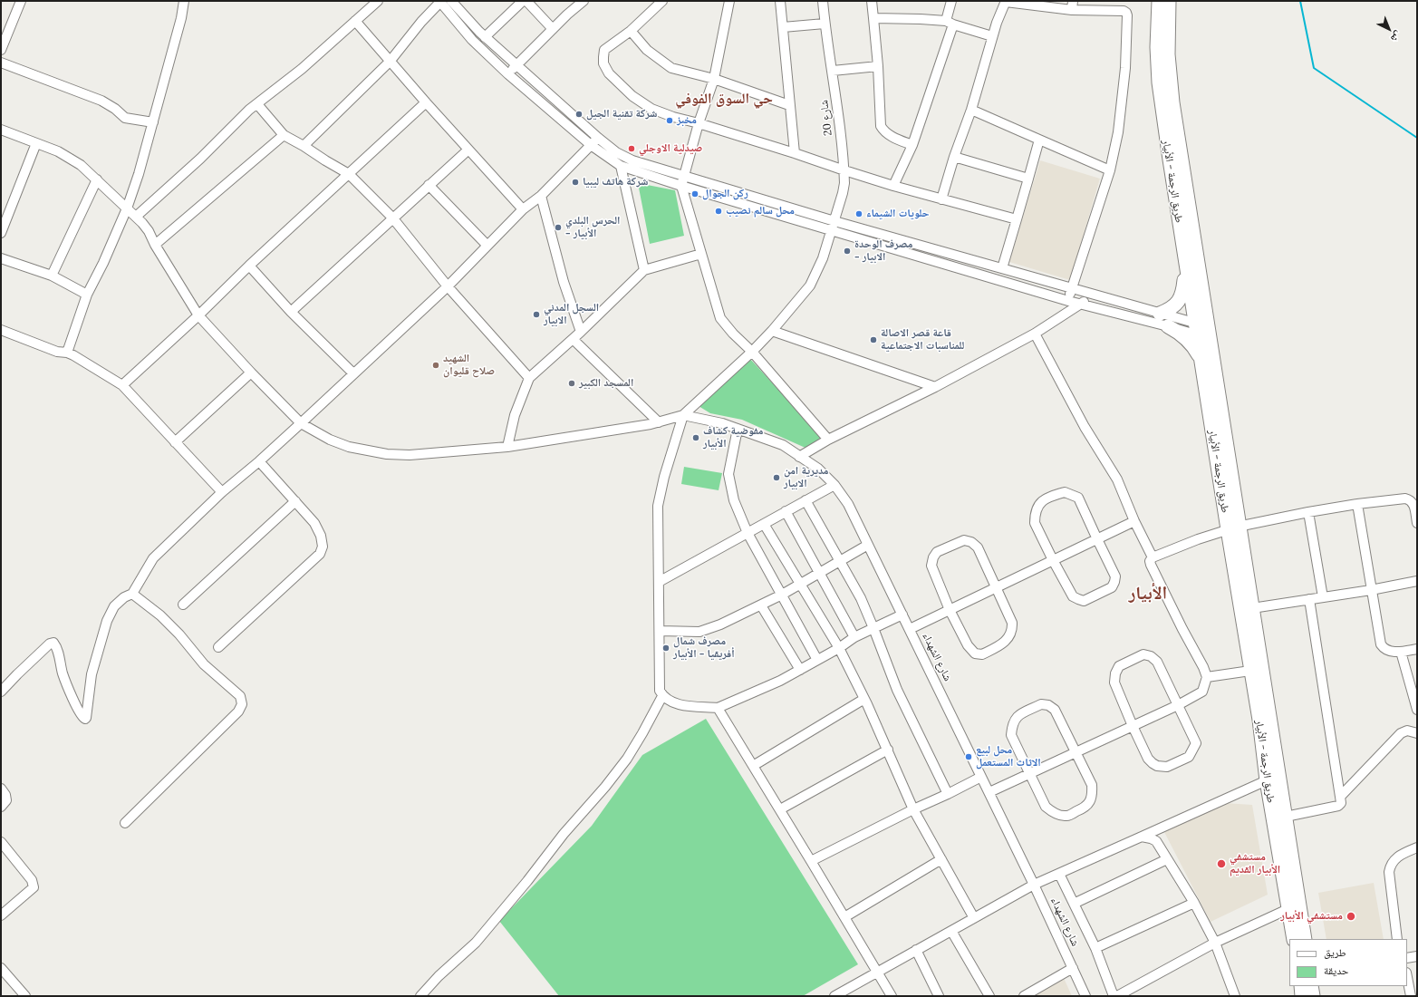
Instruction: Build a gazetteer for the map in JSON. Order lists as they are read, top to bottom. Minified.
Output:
{"streets":{"highway":["طريق الرجمة - الأبيار"],"street":["شارع 20","شارع الشهداء"]},"crossings":[["شارع 20","شارع الشهداء"]],"districts":["حي السوق الفوفي","الأبيار"],"places":["شركة تقنية الجيل","مخبز","صيدلية الاوجلي","شركة هاتف ليبيا","ركن الجوال","محل سالم نصيب","حلويات الشيماء","الحرس البلدي - الأبيار","مصرف الوحدة - الابيار","السجل المدني الابيار","قاعة قصر الاصالة للمناسبات الاجتماعية","الشهيد صلاح قليوان","المسجد الكبير","مفوضية كشاف الأبيار","مديرية امن الابيار","مصرف شمال أفريقيا - الأبيار","محل لبيع الاثاث المستعمل","مستشفي الأبيار القديم","مستشفي الأبيار"],"legend":["طريق","حديقة"],"north":"bottom right"}
